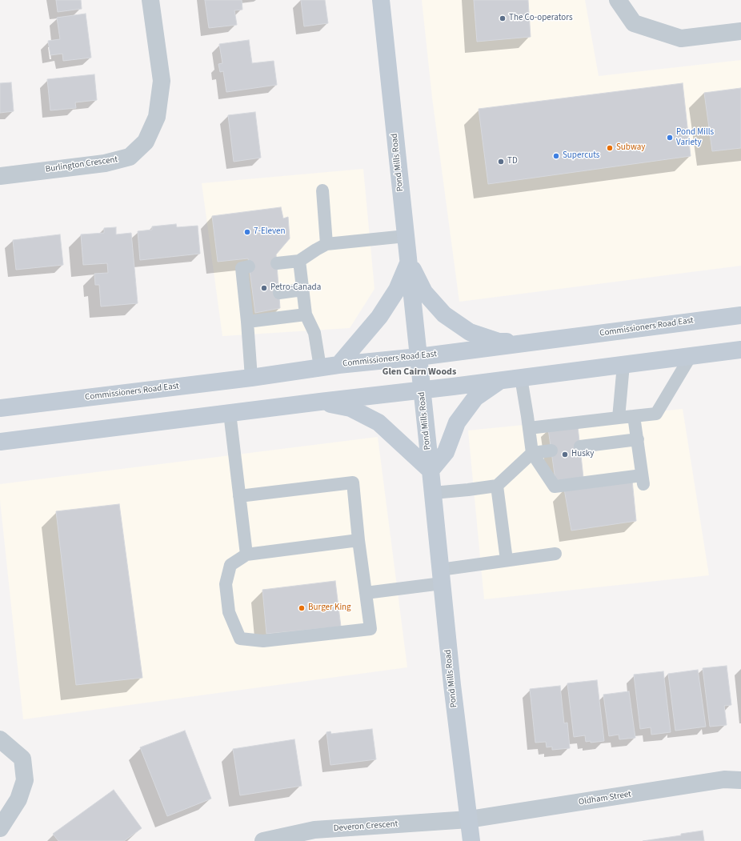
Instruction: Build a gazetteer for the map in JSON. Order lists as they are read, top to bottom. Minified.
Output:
{"streets":{"main road":["Pond Mills Road","Commissioners Road East"],"street":["Burlington Crescent","Oldham Street","Deveron Crescent"]},"crossings":[["Pond Mills Road","Commissioners Road East"],["Pond Mills Road","Oldham Street"],["Pond Mills Road","Deveron Crescent"],["Oldham Street","Deveron Crescent"]],"districts":["Glen Cairn Woods"],"places":["The Co-operators","Pond Mills Variety","Subway","Supercuts","TD","7-Eleven","Petro-Canada","Husky","Burger King"]}
